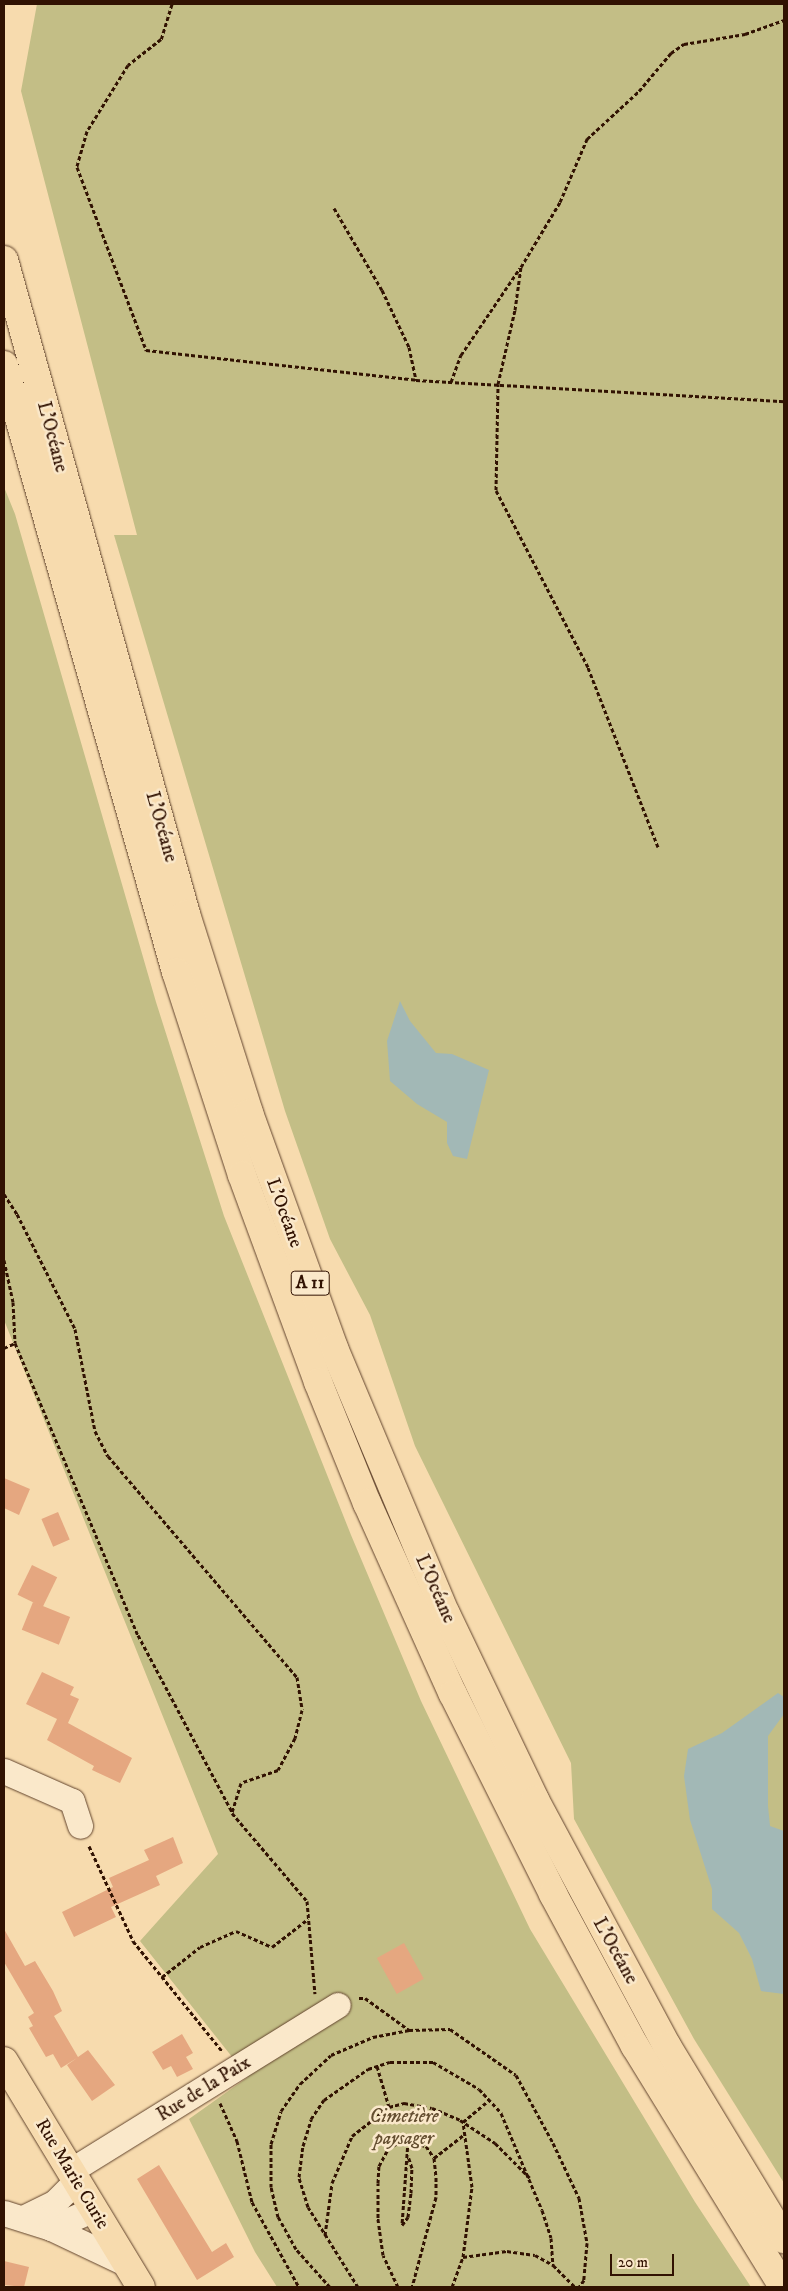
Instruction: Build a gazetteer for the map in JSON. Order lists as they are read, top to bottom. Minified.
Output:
{"streets":{"main road":["L’Océane","A 11","Rue Marie Curie"],"street":["Rue de la Paix"]},"crossings":[["Rue de la Paix","Rue Marie Curie"]],"parks":["Cimetière paysager"],"scale_bar":"20 m"}
